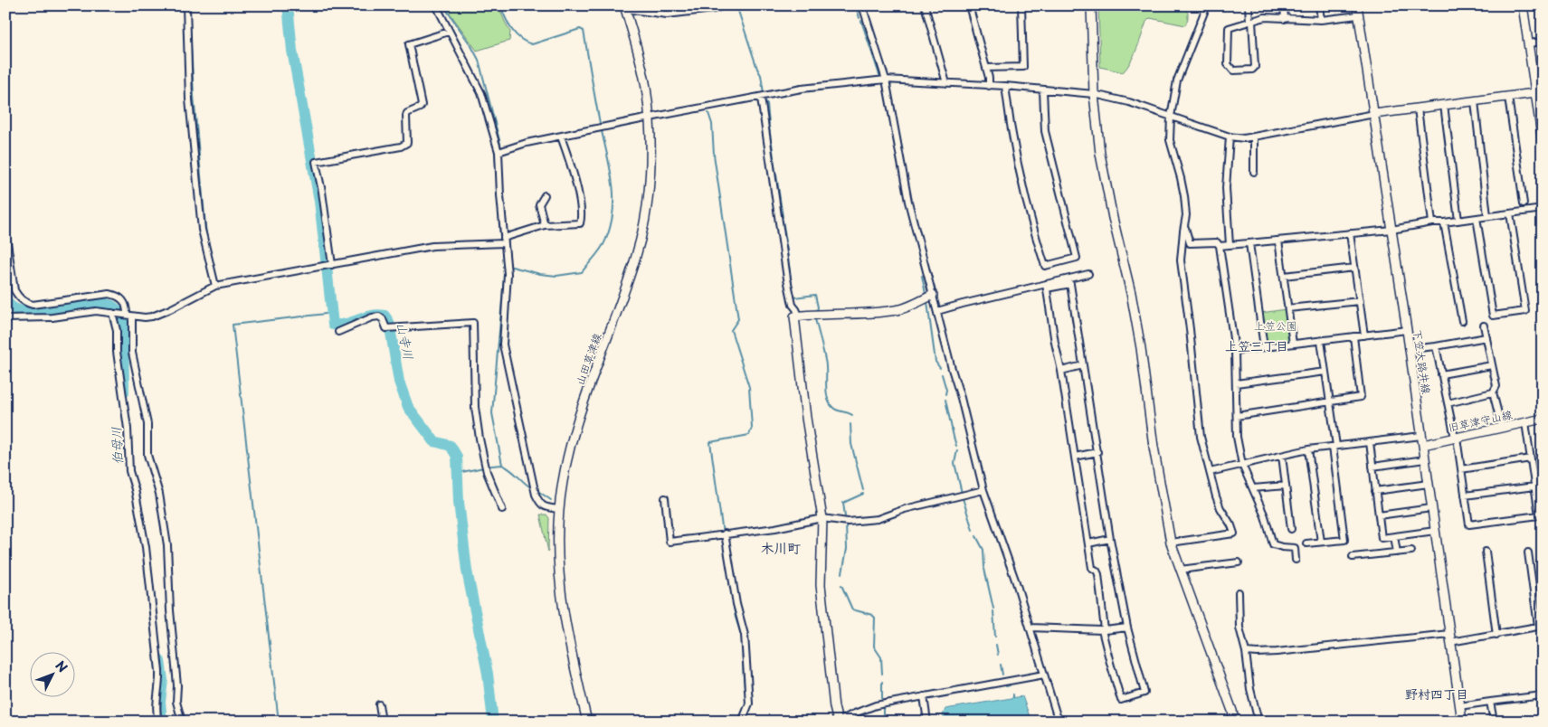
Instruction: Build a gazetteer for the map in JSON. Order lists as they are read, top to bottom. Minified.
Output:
{"streets":{"street":["山田草津線","下笠大路井線","旧草津守山線"]},"crossings":[["下笠大路井線","旧草津守山線"]],"districts":["上笠三丁目","木川町","野村四丁目"],"water":["山寺川","伯母川"],"parks":["上笠公園"],"north":"top right"}
